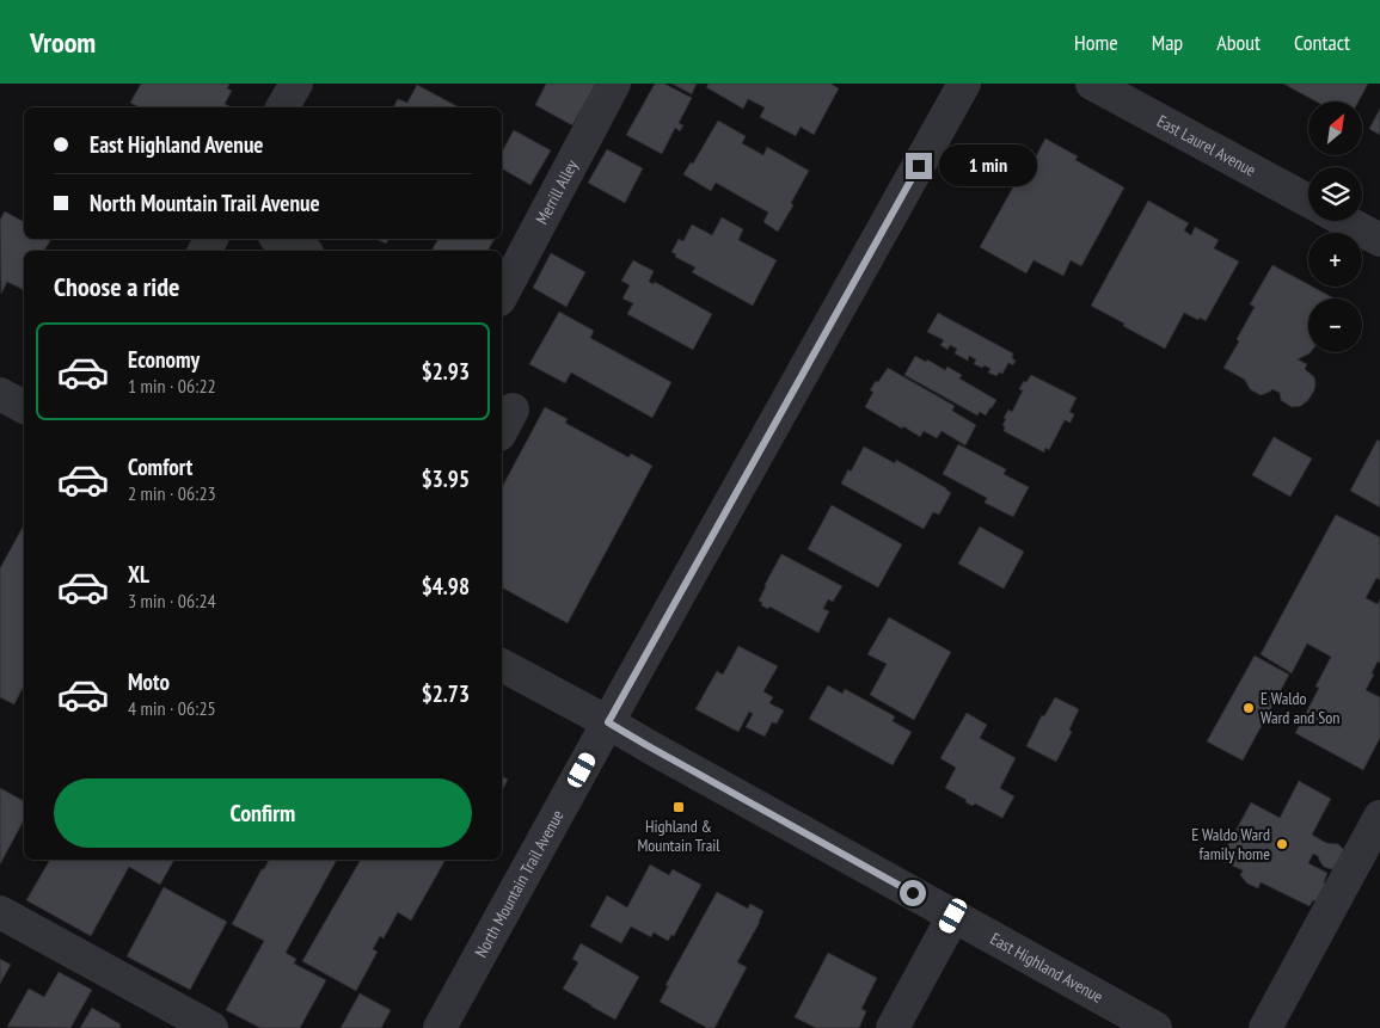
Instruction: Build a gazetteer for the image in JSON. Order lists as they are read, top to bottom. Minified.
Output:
{"streets":{"street":["East Laurel Avenue","Merrill Alley","North Mountain Trail Avenue","East Highland Avenue"]},"crossings":[["North Mountain Trail Avenue","East Highland Avenue"]],"places":{"other":["E Waldo Ward and Son","E Waldo Ward family home"],"transit":["Highland & Mountain Trail"]},"north":"top right","page":{"header":"Vroom","nav":["Home","Map","About","Contact"],"map_buttons":["+","−"],"banner":["East Highland Avenue","North Mountain Trail Avenue"],"bubble":"1 min","heading":"Choose a ride","list":[{"name":"Economy","note":"1 min · 06:22","value":"$2.93"},{"name":"Comfort","note":"2 min · 06:23","value":"$3.95"},{"name":"XL","note":"3 min · 06:24","value":"$4.98"},{"name":"Moto","note":"4 min · 06:25","value":"$2.73"}],"buttons":"Confirm"}}
